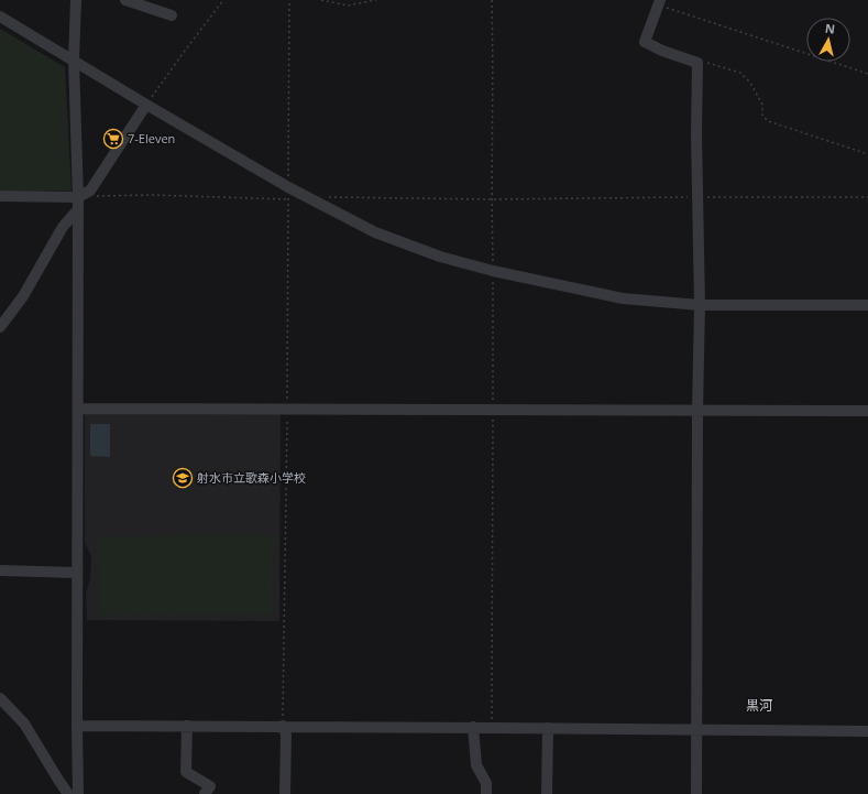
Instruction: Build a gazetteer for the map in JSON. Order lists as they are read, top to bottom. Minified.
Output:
{"districts":["黒河"],"places":{"supermarket":["7-Eleven"],"school or university":["射水市立歌森小学校"]},"north":"top"}
